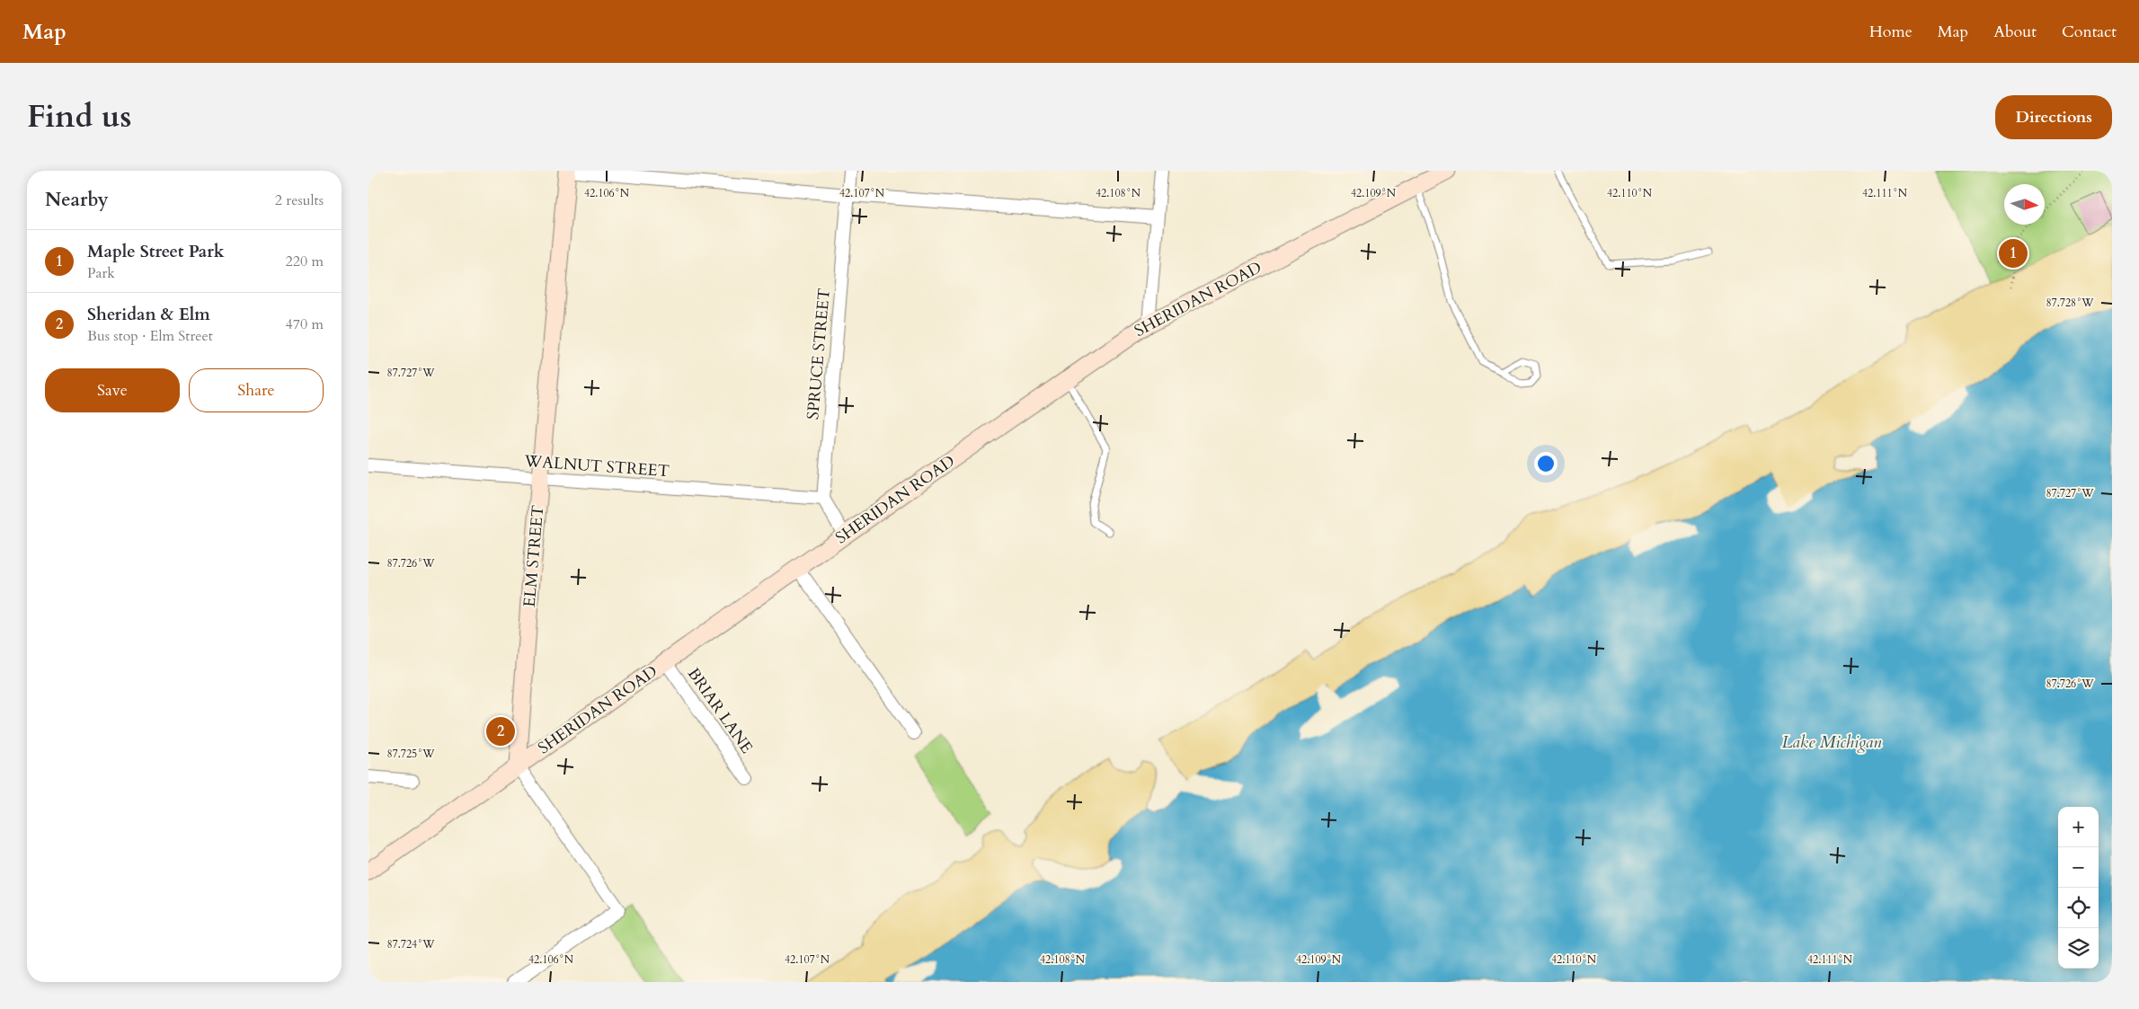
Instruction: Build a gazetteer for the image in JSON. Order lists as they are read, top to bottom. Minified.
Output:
{"streets":{"street":["SHERIDAN ROAD","SPRUCE STREET","WALNUT STREET","ELM STREET","BRIAR LANE"]},"crossings":[["SHERIDAN ROAD","ELM STREET"],["SHERIDAN ROAD","BRIAR LANE"],["SPRUCE STREET","WALNUT STREET"],["WALNUT STREET","ELM STREET"]],"water":["Lake Michigan"],"north":"right","page":{"header":"Map","nav":["Home","Map","About","Contact"],"title":"Find us","buttons":["Directions",["Save","Share"]],"heading":["Nearby","2 results"],"list":[{"mark":"1","name":"Maple Street Park","note":"Park","value":"220 m"},{"mark":"2","name":"Sheridan & Elm","note":"Bus stop · Elm Street","value":"470 m"}],"pins":["1","2"],"map_buttons":["+","−"]},"coordinates":["42.106°N","42.107°N","42.108°N","42.109°N","42.110°N","42.111°N","87.728°W","87.727°W","87.726°W","87.725°W","87.724°W"]}
